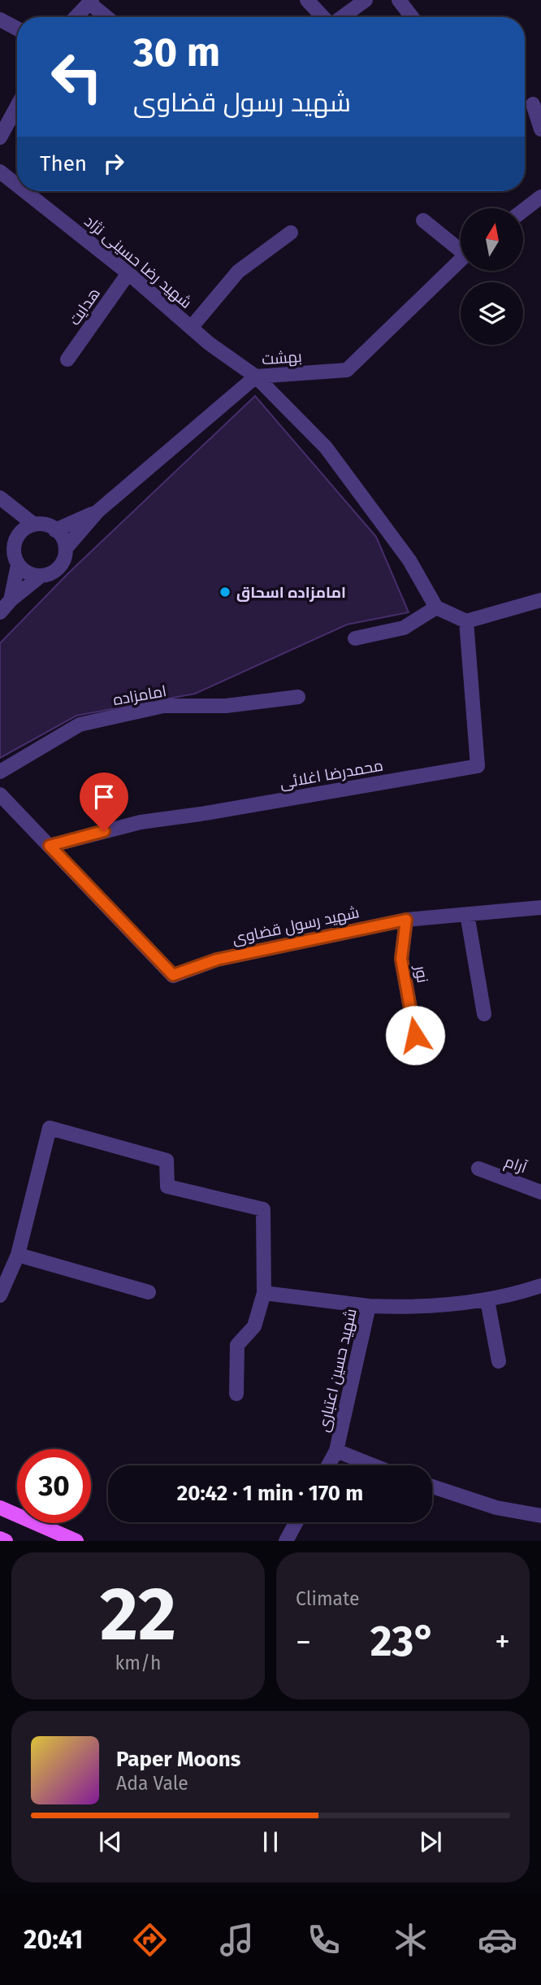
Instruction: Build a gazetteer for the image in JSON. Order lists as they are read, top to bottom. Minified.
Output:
{"streets":{"street":["شهید رضا حسینی نژاد","هدایت","بهشت","امامزاده","محمدرضا اغلائی","شهید رسول قضاوی","نور","آرام","شهید حسین اعتباری"]},"crossings":[["شهید رضا حسینی نژاد","هدایت"],["شهید رضا حسینی نژاد","بهشت"],["محمدرضا اغلائی","شهید رسول قضاوی"],["شهید رسول قضاوی","نور"]],"places":["امامزاده اسحاق"],"north":"top","page":{"turn":["30 m","شهید رسول قضاوی"],"then":"Then","limit":"30","trip":"20:42 · 1 min · 170 m","tile":[["22","km/h"],"Climate"],"heat":["−","23°","+"],"song":["Paper Moons","Ada Vale"],"tabs":"20:41"}}
